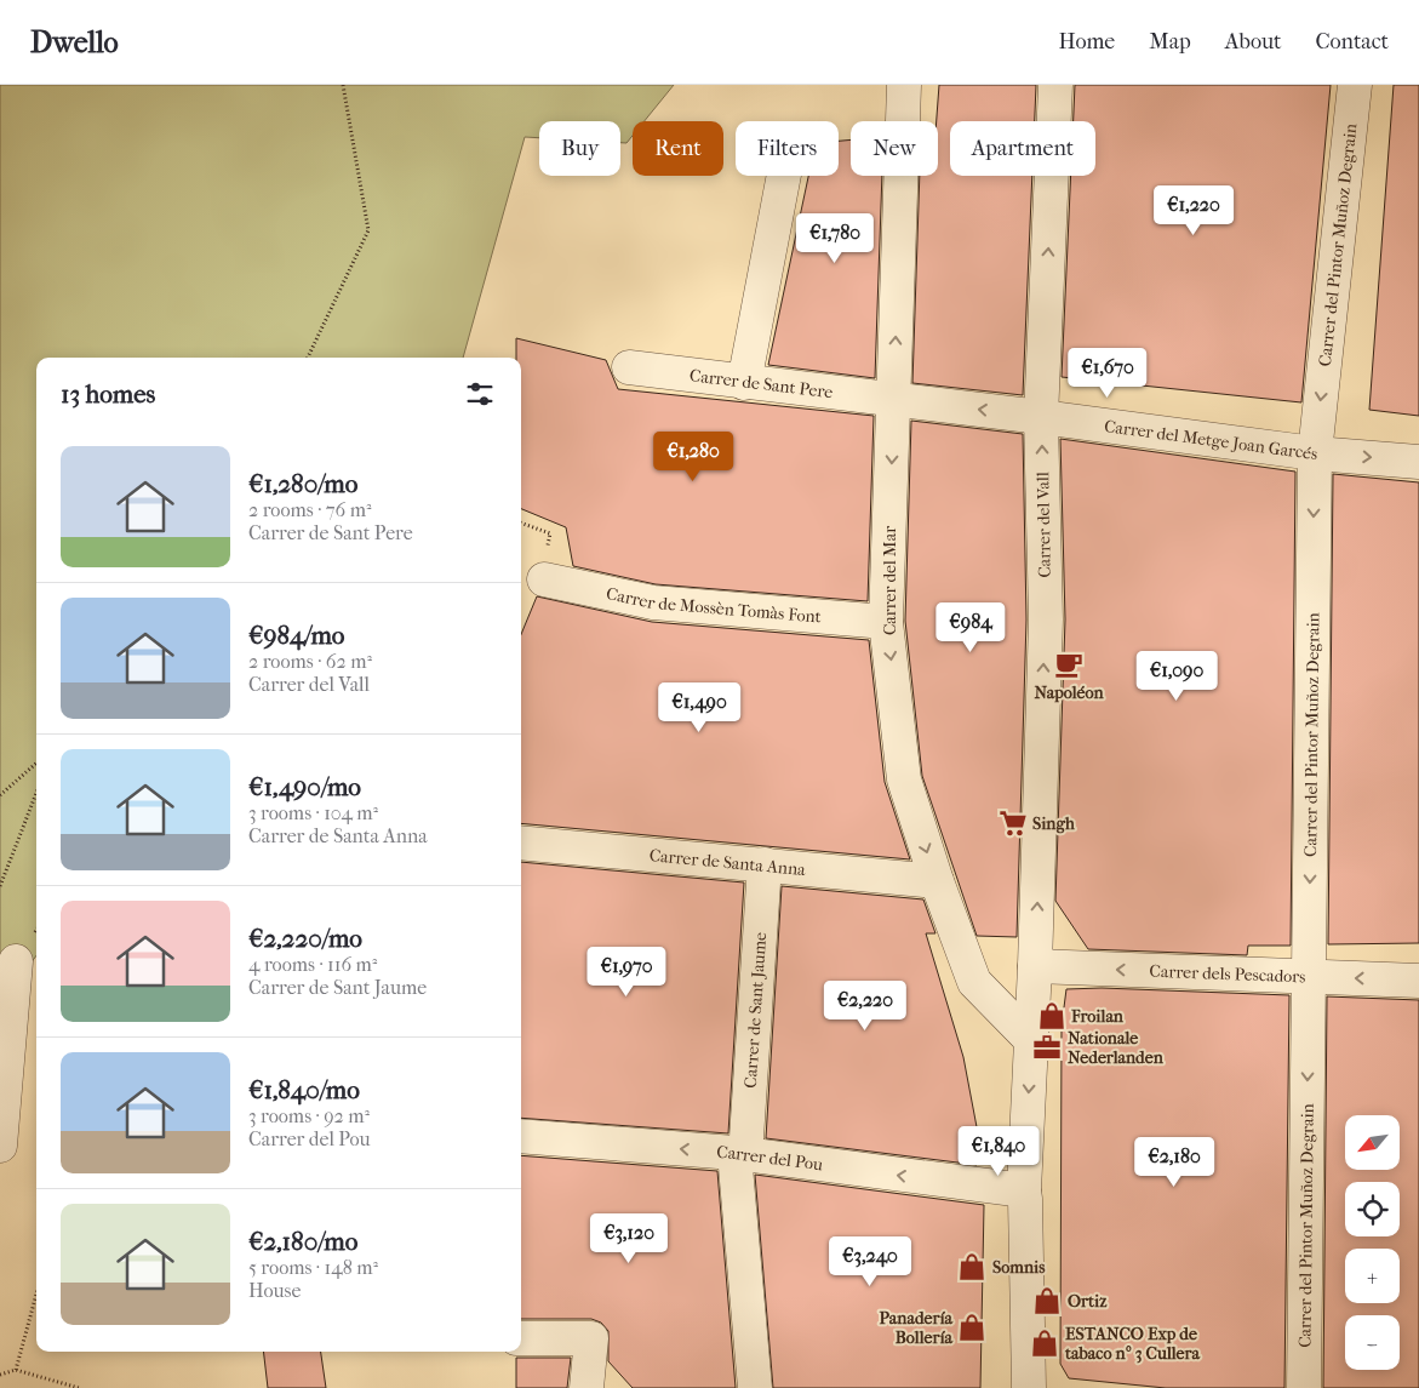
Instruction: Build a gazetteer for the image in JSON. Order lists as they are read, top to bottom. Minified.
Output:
{"streets":{"street":["Carrer del Pintor Muñoz Degrain","Carrer de Sant Pere","Carrer del Metge Joan Garcés","Carrer del Vall","Carrer del Mar","Carrer de Mossèn Tomàs Font","Carrer de Santa Anna","Carrer dels Pescadors","Carrer de Sant Jaume","Carrer del Pou"]},"crossings":[["Carrer del Pintor Muñoz Degrain","Carrer del Metge Joan Garcés"],["Carrer del Pintor Muñoz Degrain","Carrer dels Pescadors"],["Carrer de Sant Pere","Carrer del Metge Joan Garcés"],["Carrer de Sant Pere","Carrer del Mar"],["Carrer del Metge Joan Garcés","Carrer del Vall"],["Carrer del Metge Joan Garcés","Carrer del Mar"],["Carrer del Vall","Carrer del Mar"],["Carrer del Vall","Carrer dels Pescadors"],["Carrer del Vall","Carrer del Pou"],["Carrer del Mar","Carrer de Mossèn Tomàs Font"],["Carrer del Mar","Carrer de Santa Anna"],["Carrer de Santa Anna","Carrer de Sant Jaume"],["Carrer de Sant Jaume","Carrer del Pou"]],"one_way":["Carrer del Pintor Muñoz Degrain","Carrer dels Pescadors","Carrer del Pou"],"places":{"cafe":["Napoléon"],"supermarket":["Singh"],"shop":["Froilan","Somnis","Ortiz","Panadería Bollería","ESTANCO Exp de tabaco nº 3 Cullera"],"office":["Nationale Nederlanden"]},"north":"bottom left","page":{"header":"Dwello","nav":["Home","Map","About","Contact"],"chip":["Buy","Rent","Filters","New","Apartment"],"price":["€1,220","€1,780","€1,670","€1,280","€984","€1,090","€1,490","€1,970","€2,220","€1,840","€2,180","€3,120","€3,240"],"heading":"13 homes","list":[{"name":"€1,280/mo","note":"2 rooms · 76 m² · Carrer de Sant Pere"},{"name":"€984/mo","note":"2 rooms · 62 m² · Carrer del Vall"},{"name":"€1,490/mo","note":"3 rooms · 104 m² · Carrer de Santa Anna"},{"name":"€2,220/mo","note":"4 rooms · 116 m² · Carrer de Sant Jaume"},{"name":"€1,840/mo","note":"3 rooms · 92 m² · Carrer del Pou"},{"name":"€2,180/mo","note":"5 rooms · 148 m² · House"}],"map_buttons":["+","−"]}}
